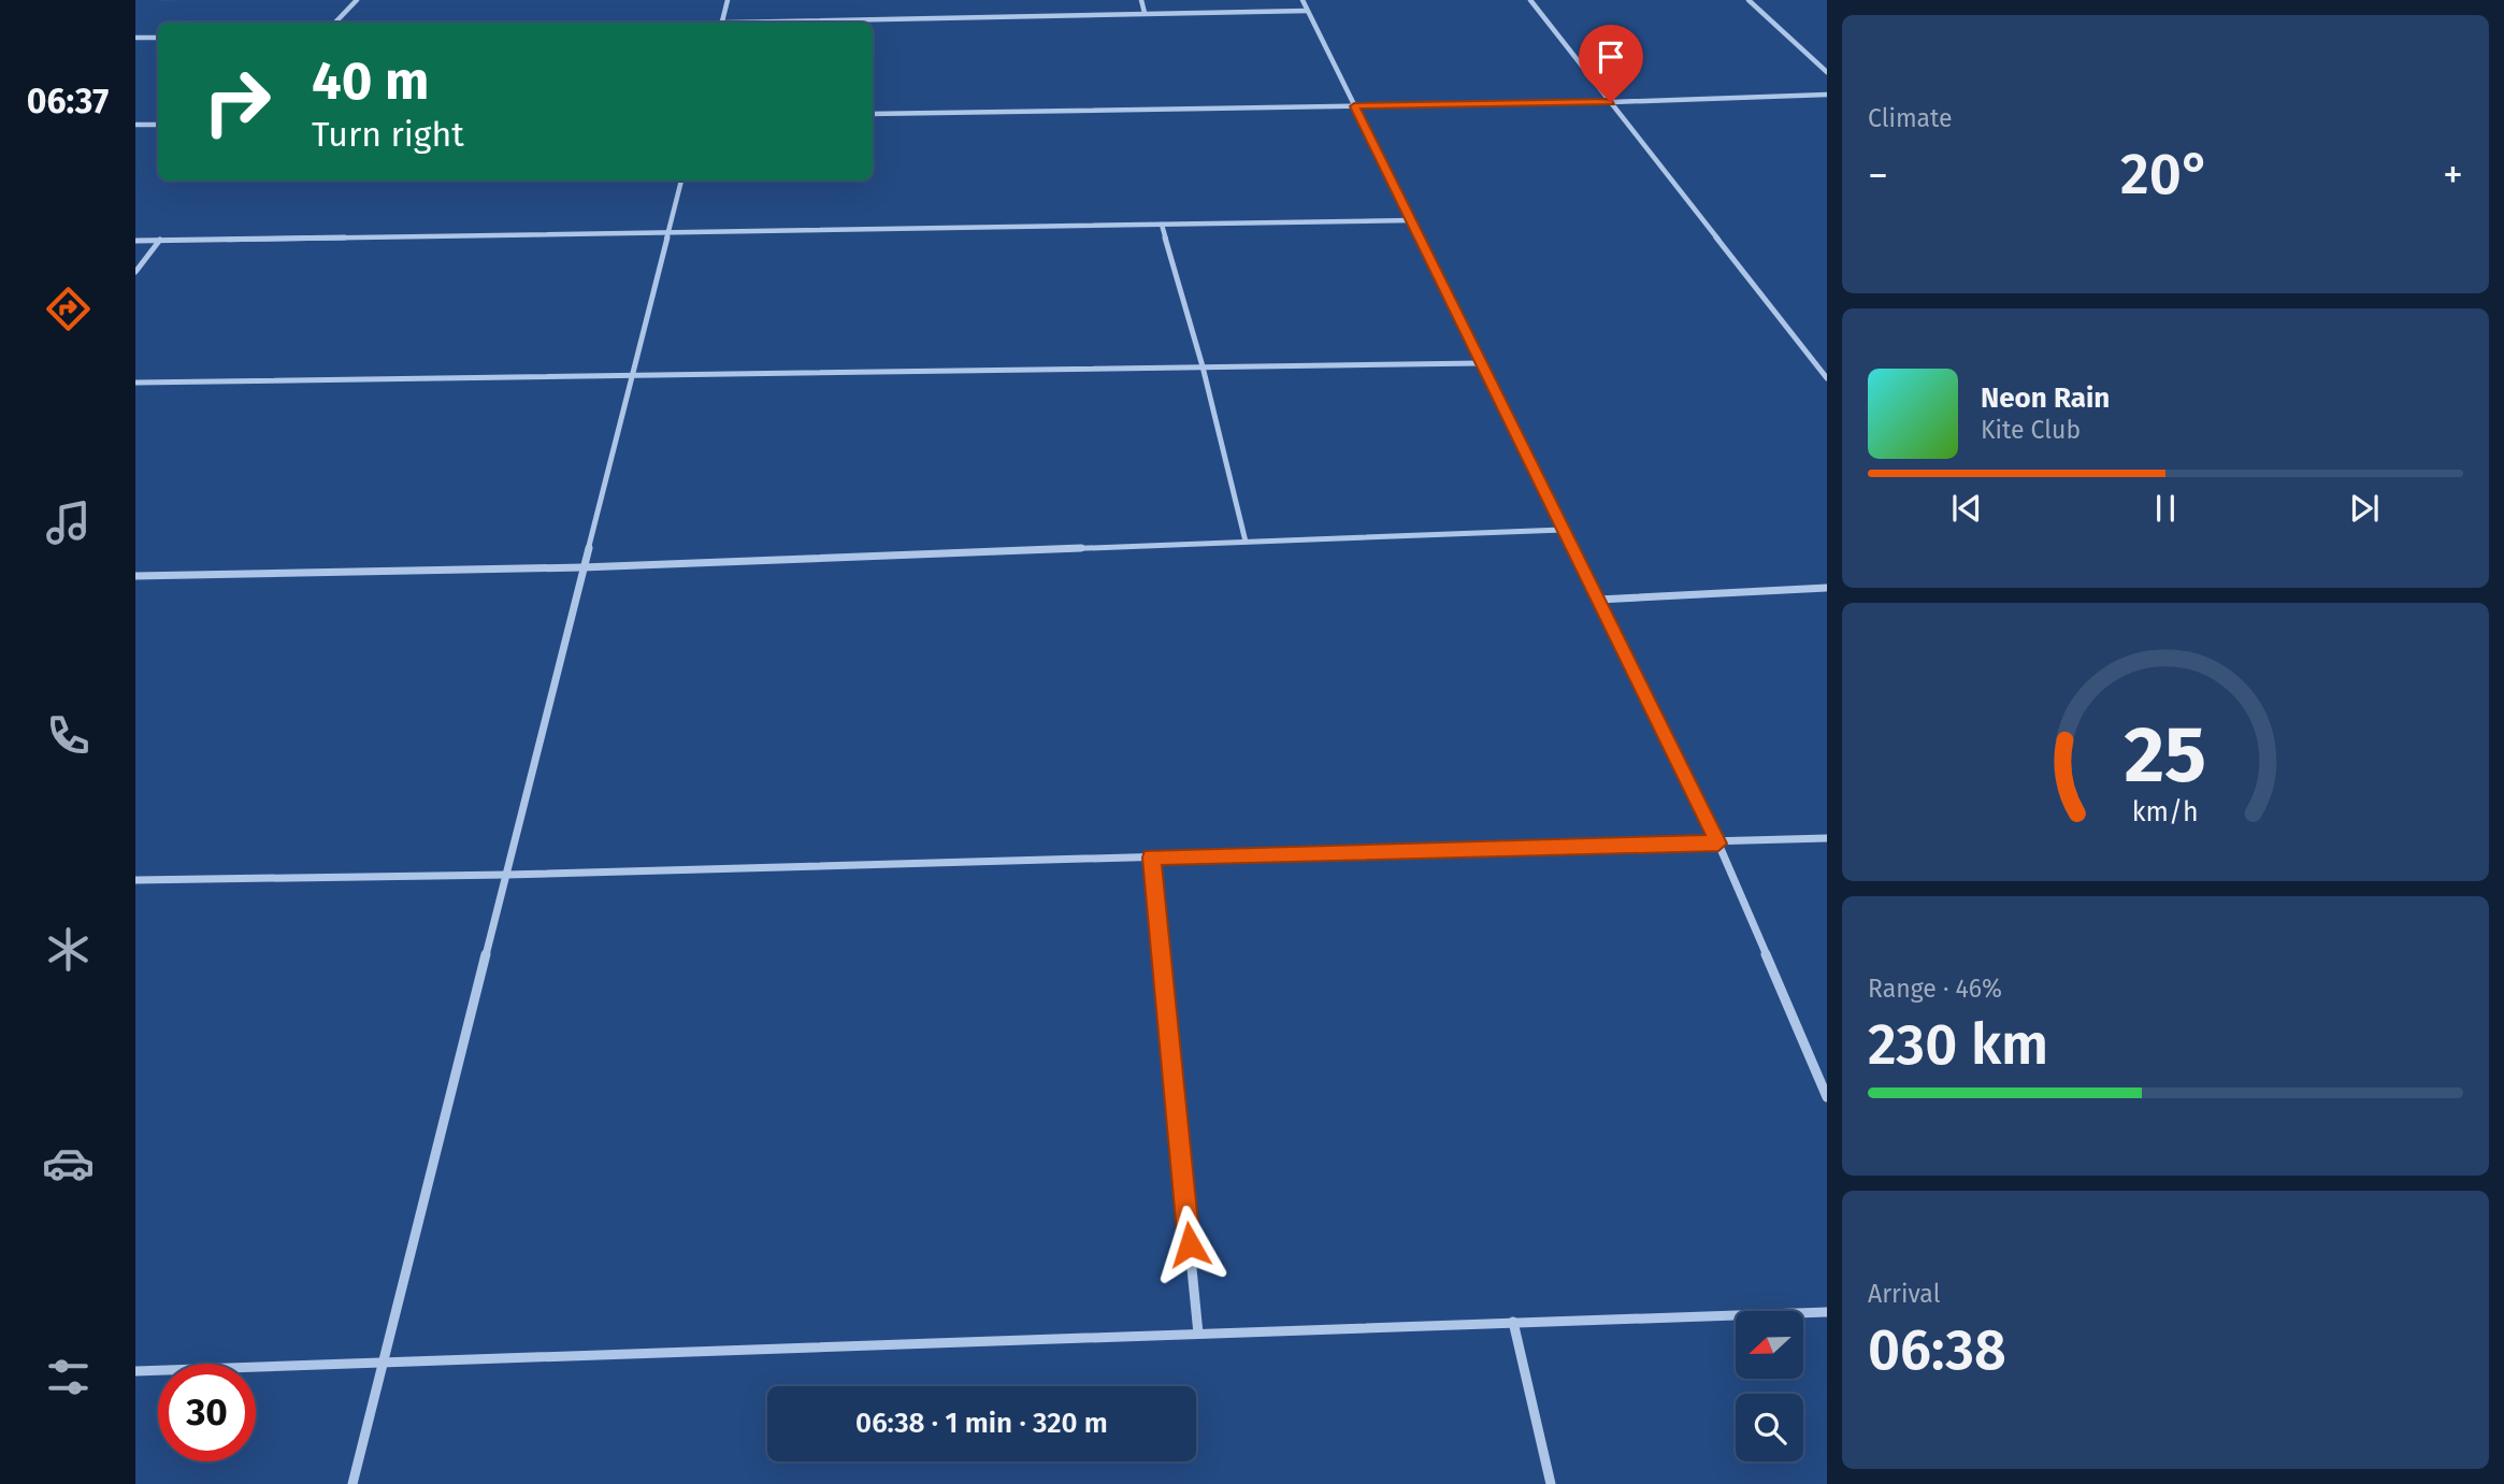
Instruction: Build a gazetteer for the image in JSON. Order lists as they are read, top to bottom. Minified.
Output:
{"north":"left","page":{"tabs":"06:37","tile":["Climate",["Range · 46%","230 km"],["Arrival","06:38"]],"turn":["40 m","Turn right"],"heat":["−","20°","+"],"song":["Neon Rain","Kite Club"],"limit":"30","trip":"06:38 · 1 min · 320 m","gauge":["25","km/h"]}}
